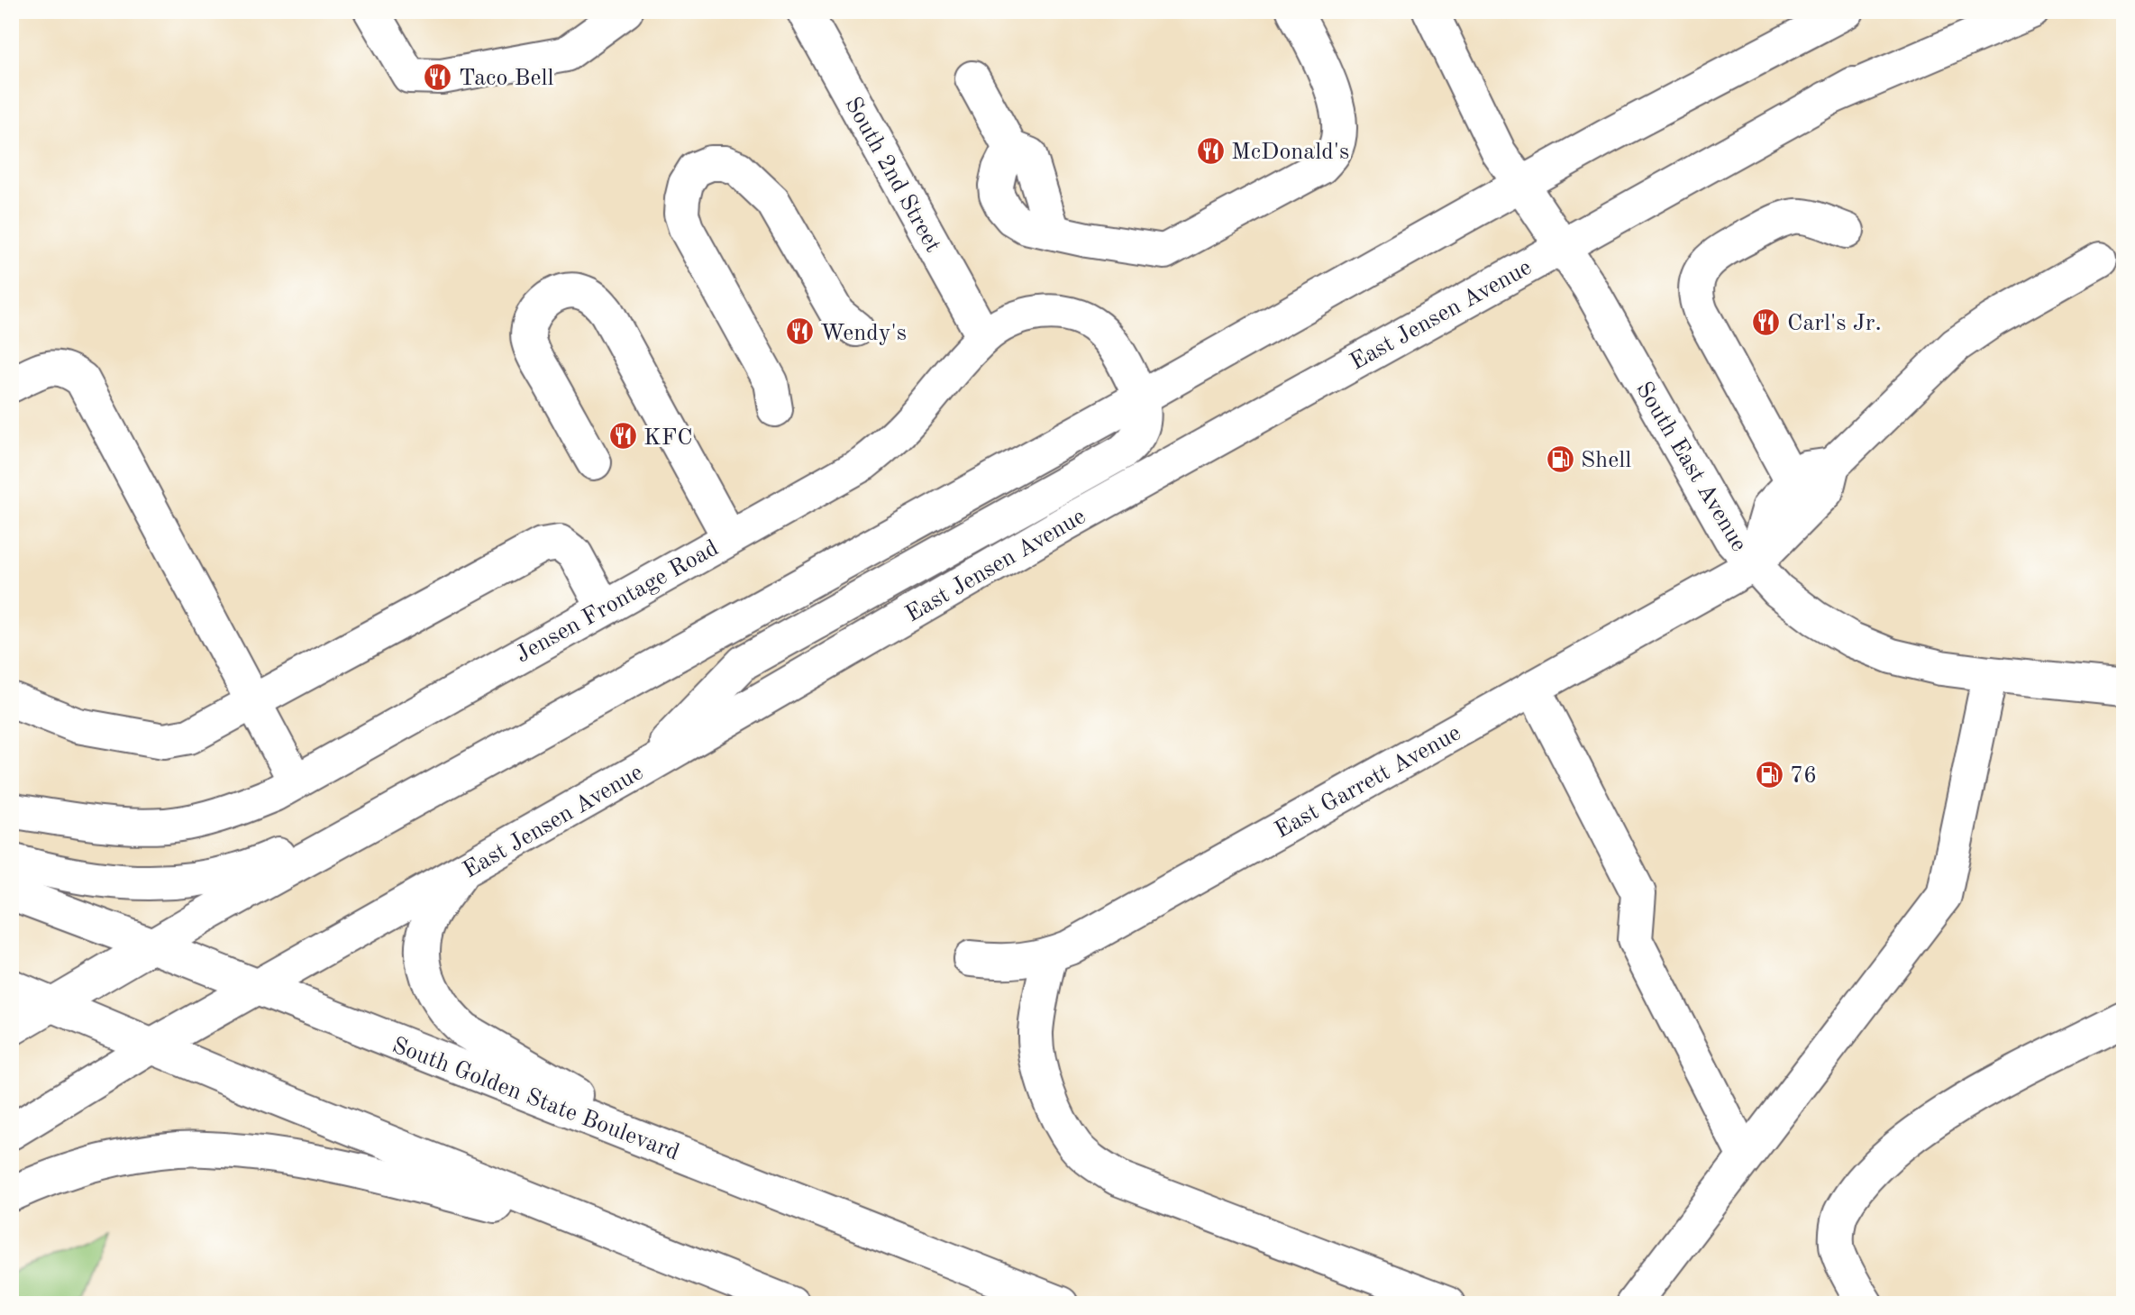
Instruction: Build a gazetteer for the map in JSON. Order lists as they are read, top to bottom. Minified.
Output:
{"streets":{"main road":["South 2nd Street","East Jensen Avenue","South East Avenue","Jensen Frontage Road","East Garrett Avenue","South Golden State Boulevard"]},"crossings":[["South 2nd Street","Jensen Frontage Road"],["East Jensen Avenue","South East Avenue"],["East Jensen Avenue","South Golden State Boulevard"],["South East Avenue","East Garrett Avenue"]],"places":{"restaurant":["Taco Bell","McDonald's","Carl's Jr.","Wendy's","KFC"],"fuel station":["Shell","76"]}}
